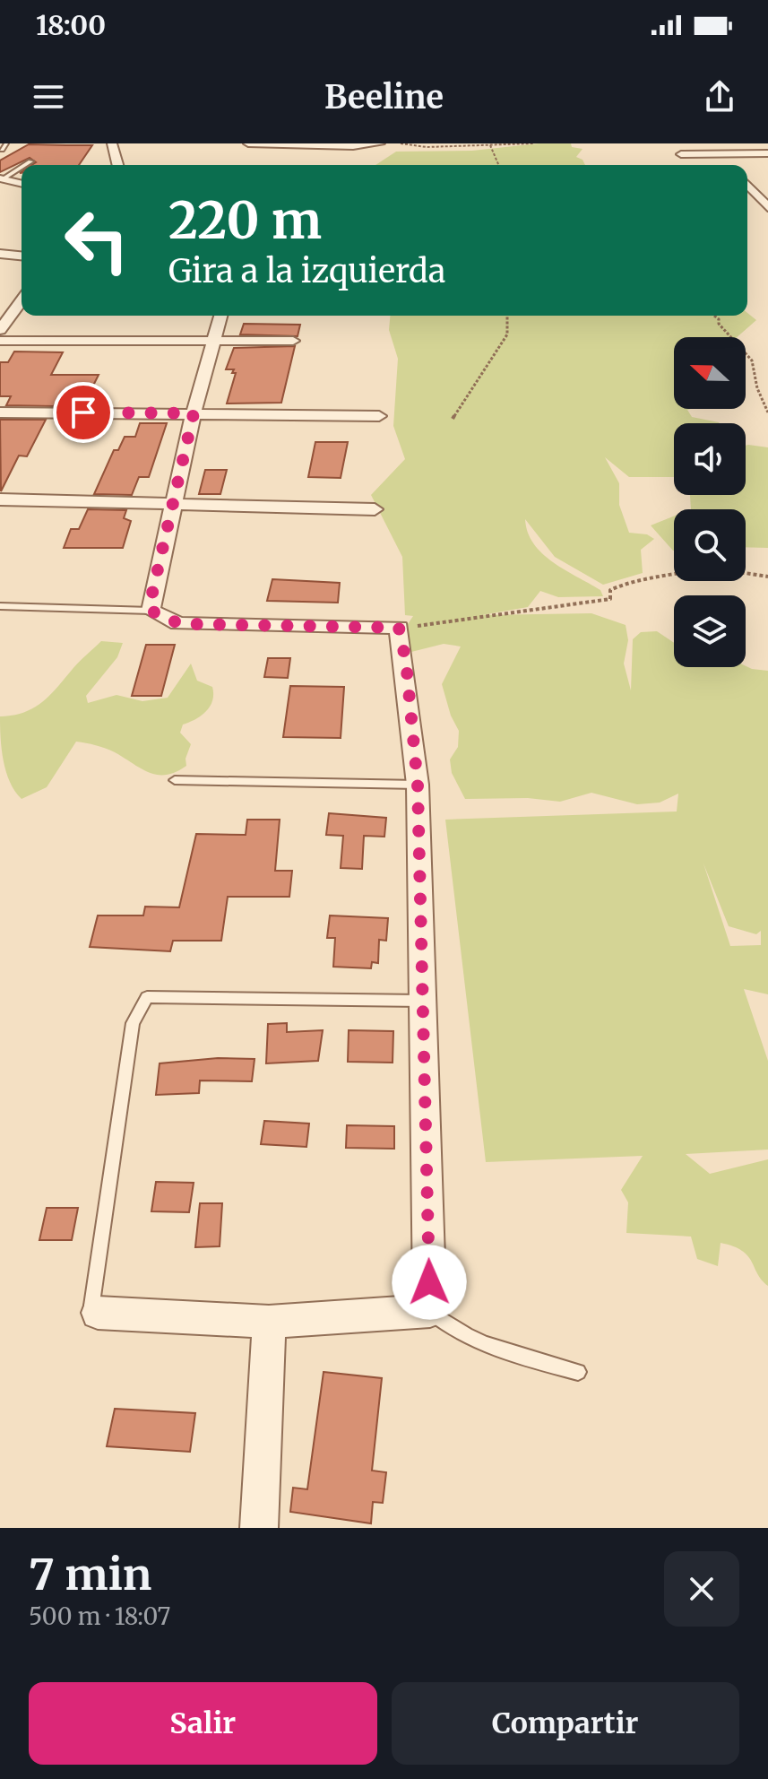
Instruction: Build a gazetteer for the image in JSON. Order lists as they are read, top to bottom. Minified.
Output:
{"north":"left","page":{"status":"18:00","header":"Beeline","turn":["220 m","Gira a la izquierda"],"heading":["7 min","500 m · 18:07"],"buttons":["Salir","Compartir"]}}
